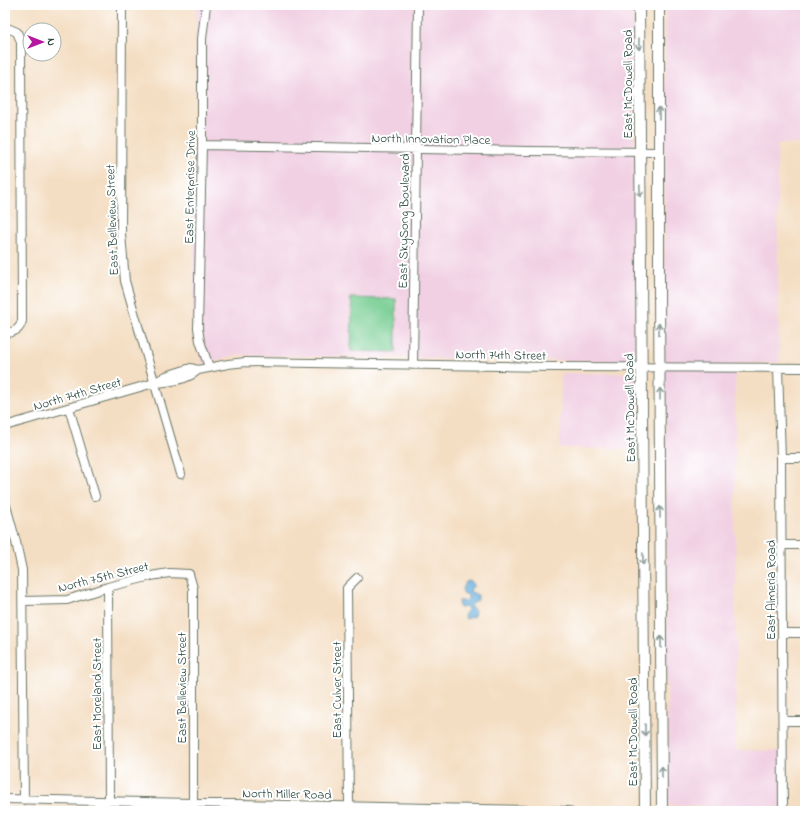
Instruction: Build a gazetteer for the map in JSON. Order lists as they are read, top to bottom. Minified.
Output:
{"streets":{"main road":["East McDowell Road"],"street":["North Innovation Place","East Enterprise Drive","East Belleview Street","East SkySong Boulevard","North 74th Street","North 75th Street","East Almeria Road","East Culver Street","East Moreland Street","North Miller Road"]},"crossings":[["East McDowell Road","North Innovation Place"],["East McDowell Road","North 74th Street"],["North Innovation Place","East Enterprise Drive"],["North Innovation Place","East SkySong Boulevard"],["East Enterprise Drive","North 74th Street"],["East Belleview Street","North 74th Street"],["East Belleview Street","North 75th Street"],["East Belleview Street","North Miller Road"],["East SkySong Boulevard","North 74th Street"],["North 74th Street","East Almeria Road"],["North 75th Street","East Moreland Street"],["East Culver Street","North Miller Road"],["East Moreland Street","North Miller Road"]],"north":"right"}
